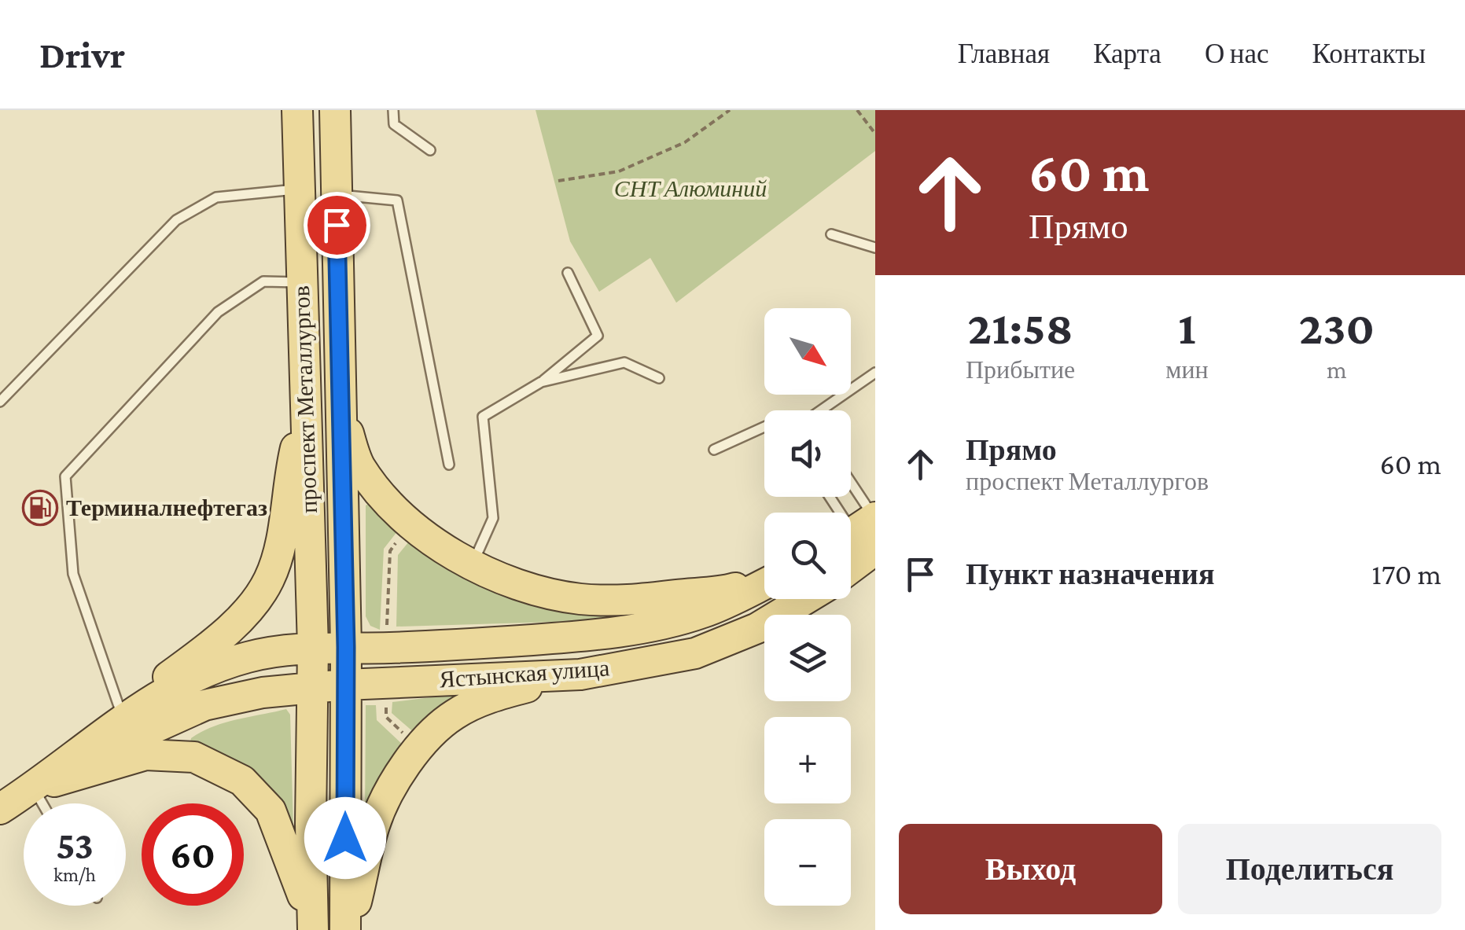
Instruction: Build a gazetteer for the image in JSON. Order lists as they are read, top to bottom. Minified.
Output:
{"streets":{"main road":["проспект Металлургов","Ястынская улица"]},"crossings":[["проспект Металлургов","Ястынская улица"]],"parks":["СНТ Алюминий"],"places":{"fuel station":["Терминалнефтегаз"]},"north":"bottom right","page":{"header":"Drivr","nav":["Главная","Карта","О нас","Контакты"],"turn":["60 m","Прямо"],"eta":["21:58","Прибытие","1","мин","230","m"],"map_buttons":["+","−"],"list":[{"name":"Прямо","note":"проспект Металлургов","value":"60 m"},{"name":"Пункт назначения","value":"170 m"}],"speed":"53 km/h","limit":"60","buttons":["Выход","Поделиться"]}}
